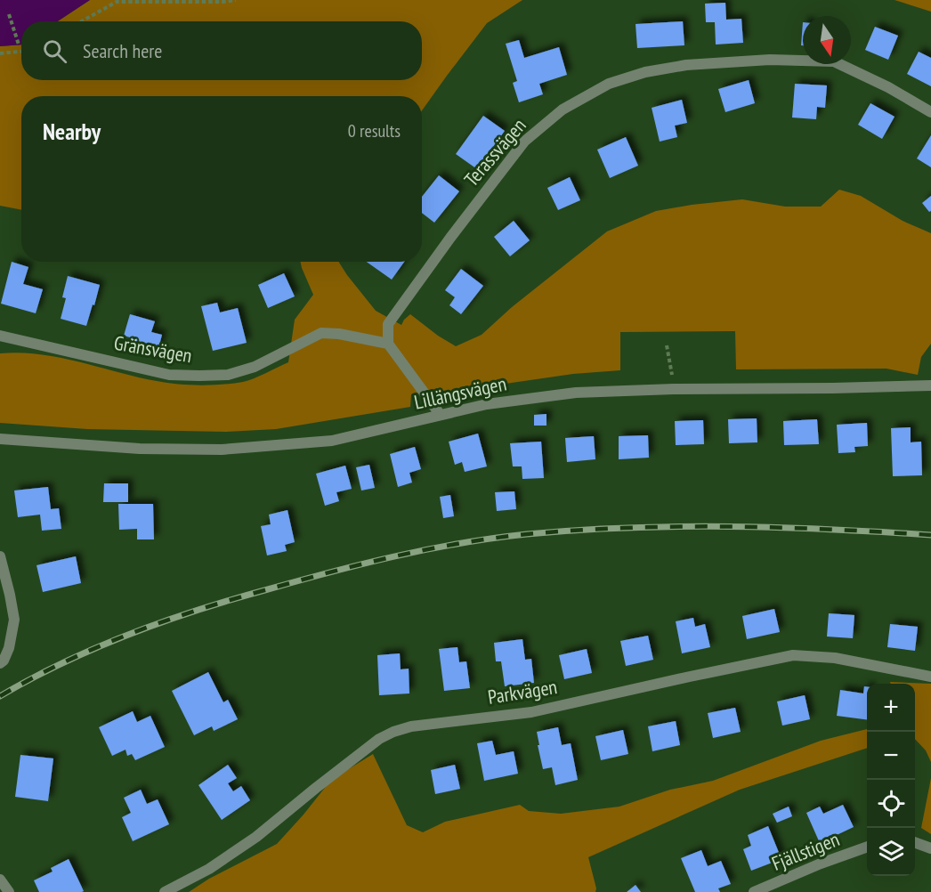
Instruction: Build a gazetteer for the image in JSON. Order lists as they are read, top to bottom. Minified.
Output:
{"streets":{"street":["Terassvägen","Gränsvägen","Lillängsvägen","Parkvägen","Fjällstigen"]},"crossings":[["Terassvägen","Gränsvägen"]],"north":"bottom","page":{"search":"Search here","heading":["Nearby","0 results"],"map_buttons":["+","−"]}}
